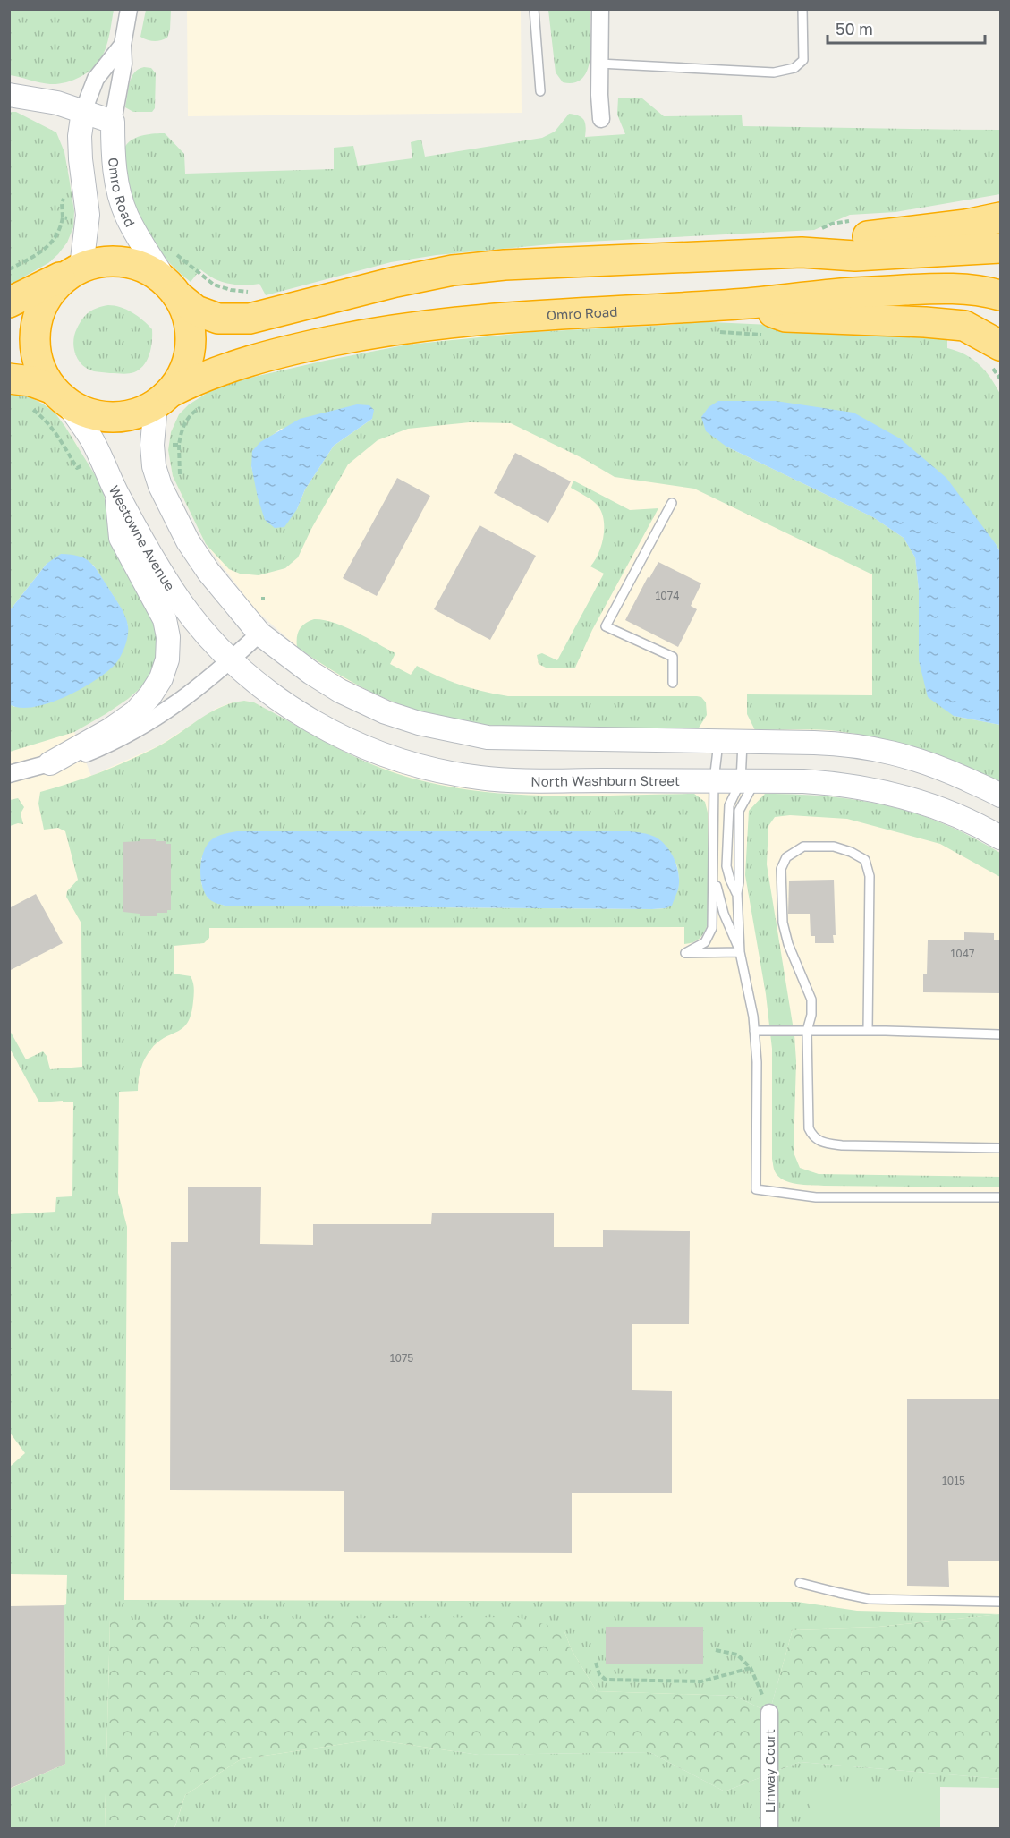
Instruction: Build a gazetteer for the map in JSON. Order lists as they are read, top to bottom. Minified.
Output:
{"streets":{"highway":["Omro Road"],"street":["Westowne Avenue","North Washburn Street","Linway Court"]},"crossings":[["Omro Road","Westowne Avenue"],["Westowne Avenue","North Washburn Street"]],"house_numbers":["1074","1047","1075","1015"],"scale_bar":"50 m"}
